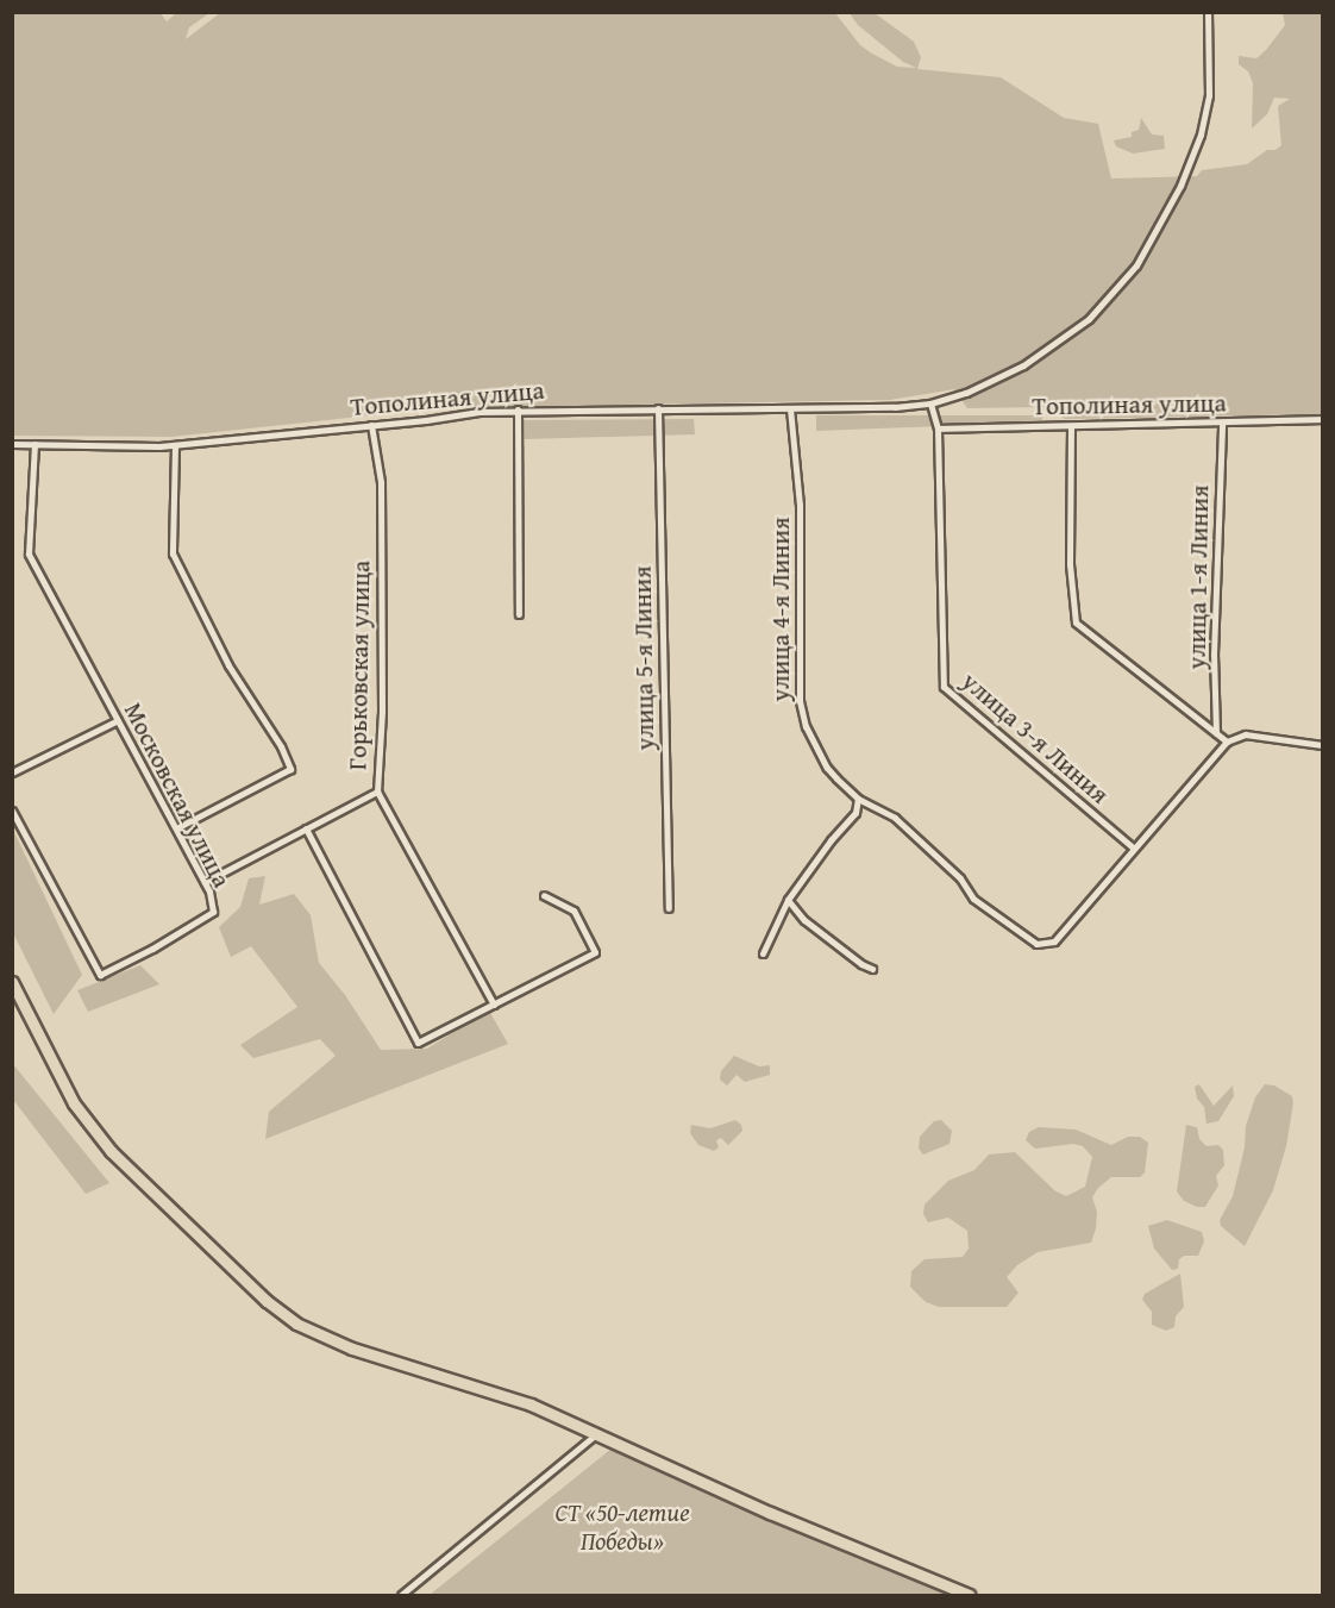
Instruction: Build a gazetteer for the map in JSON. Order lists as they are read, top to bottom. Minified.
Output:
{"streets":{"street":["Тополиная улица","улица 1-я Линия","улица 4-я Линия","улица 5-я Линия","Горьковская улица","улица 3-я Линия","Московская улица"]},"crossings":[["Тополиная улица","улица 1-я Линия"],["Тополиная улица","улица 4-я Линия"],["Тополиная улица","улица 5-я Линия"],["Тополиная улица","Горьковская улица"],["Тополиная улица","улица 3-я Линия"],["Тополиная улица","Московская улица"],["улица 4-я Линия","улица 3-я Линия"]],"parks":["СТ «50-летие Победы»"]}
